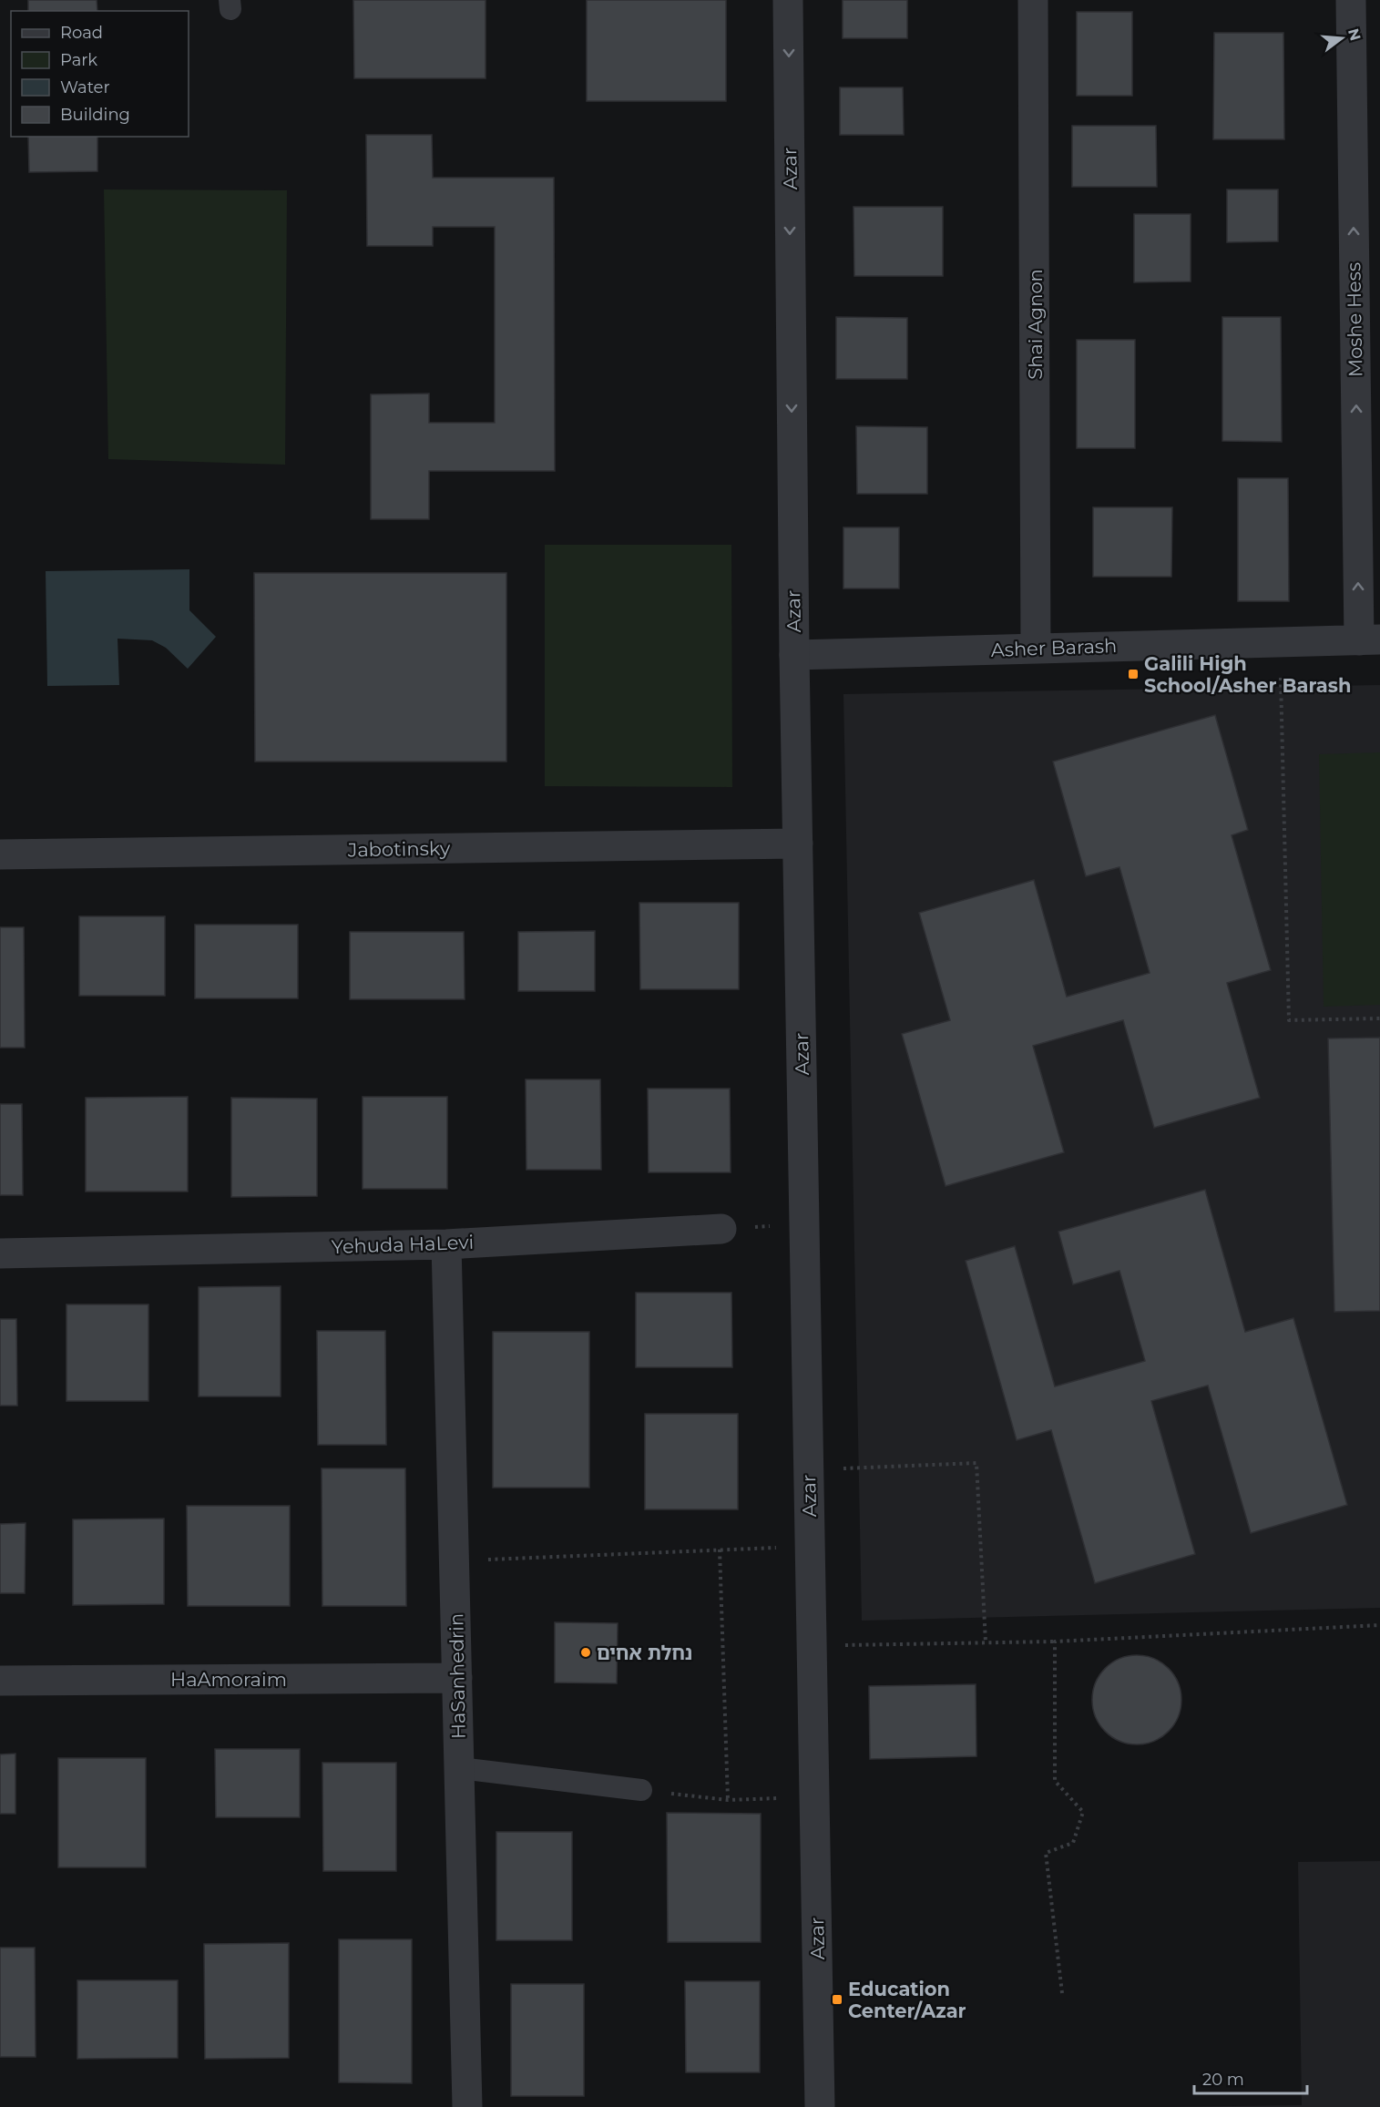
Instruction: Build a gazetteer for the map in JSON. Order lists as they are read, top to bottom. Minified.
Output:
{"streets":{"street":["Azar","Moshe Hess","Shai Agnon","Asher Barash","Jabotinsky","Yehuda HaLevi","HaSanhedrin","HaAmoraim"]},"crossings":[["Azar","Asher Barash"],["Azar","Jabotinsky"],["Moshe Hess","Asher Barash"],["Shai Agnon","Asher Barash"],["Yehuda HaLevi","HaSanhedrin"],["HaSanhedrin","HaAmoraim"]],"one_way":["Moshe Hess"],"places":{"transit":["Galili High School/Asher Barash","Education Center/Azar"],"other":["נחלת אחים"]},"legend":["Road","Park","Water","Building"],"scale_bar":"20 m","north":"right"}
